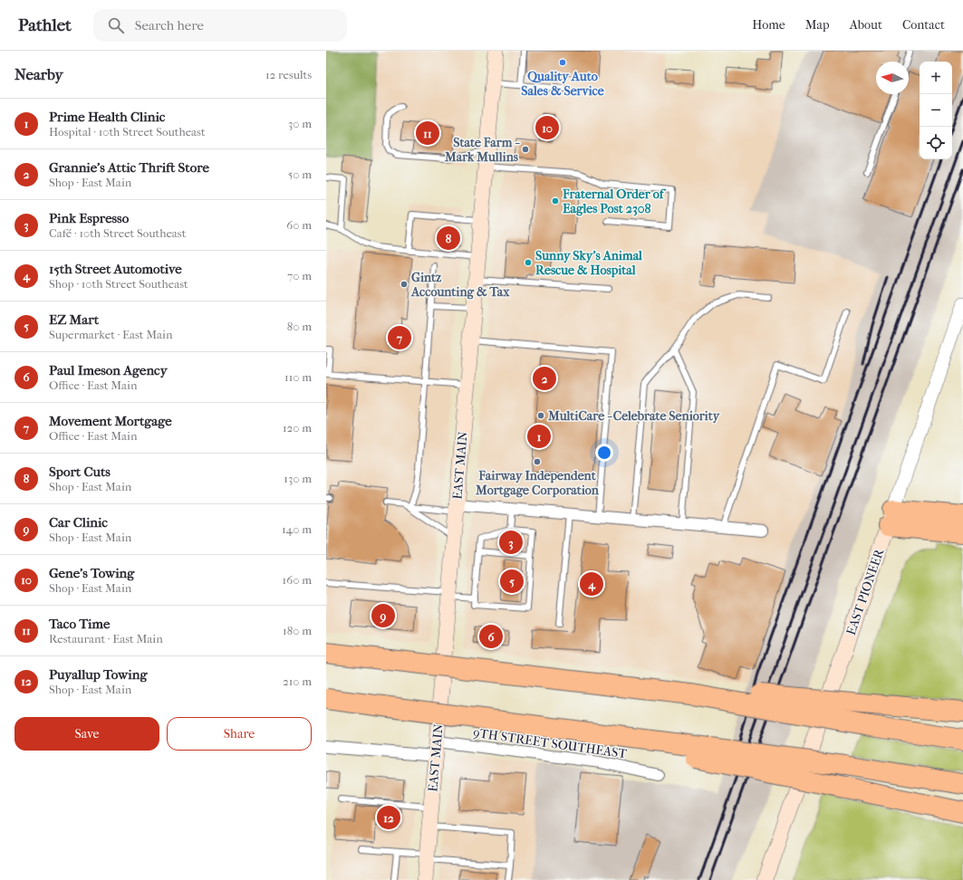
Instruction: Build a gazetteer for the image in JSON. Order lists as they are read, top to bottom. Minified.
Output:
{"streets":{"main road":["EAST MAIN","EAST PIONEER"],"street":["9TH STREET SOUTHEAST"]},"crossings":[["EAST MAIN","9TH STREET SOUTHEAST"]],"places":["Quality Auto Sales & Service","State Farm - Mark Mullins","Fraternal Order of Eagles Post 2308","Sunny Sky's Animal Rescue & Hospital","Gintz Accounting & Tax","MultiCare - Celebrate Seniority","Fairway Independent Mortgage Corporation"],"north":"left","page":{"header":"Pathlet","search":"Search here","nav":["Home","Map","About","Contact"],"heading":["Nearby","12 results"],"map_buttons":["+","−"],"list":[{"mark":"1","name":"Prime Health Clinic","note":"Hospital · 10th Street Southeast","value":"30 m"},{"mark":"2","name":"Grannie's Attic Thrift Store","note":"Shop · East Main","value":"50 m"},{"mark":"3","name":"Pink Espresso","note":"Café · 10th Street Southeast","value":"60 m"},{"mark":"4","name":"15th Street Automotive","note":"Shop · 10th Street Southeast","value":"70 m"},{"mark":"5","name":"EZ Mart","note":"Supermarket · East Main","value":"80 m"},{"mark":"6","name":"Paul Imeson Agency","note":"Office · East Main","value":"110 m"},{"mark":"7","name":"Movement Mortgage","note":"Office · East Main","value":"120 m"},{"mark":"8","name":"Sport Cuts","note":"Shop · East Main","value":"130 m"},{"mark":"9","name":"Car Clinic","note":"Shop · East Main","value":"140 m"},{"mark":"10","name":"Gene's Towing","note":"Shop · East Main","value":"160 m"},{"mark":"11","name":"Taco Time","note":"Restaurant · East Main","value":"180 m"},{"mark":"12","name":"Puyallup Towing","note":"Shop · East Main","value":"210 m"}],"pins":["10","11","8","7","2","1","3","5","4","9","6","12"],"buttons":["Save","Share"]}}
